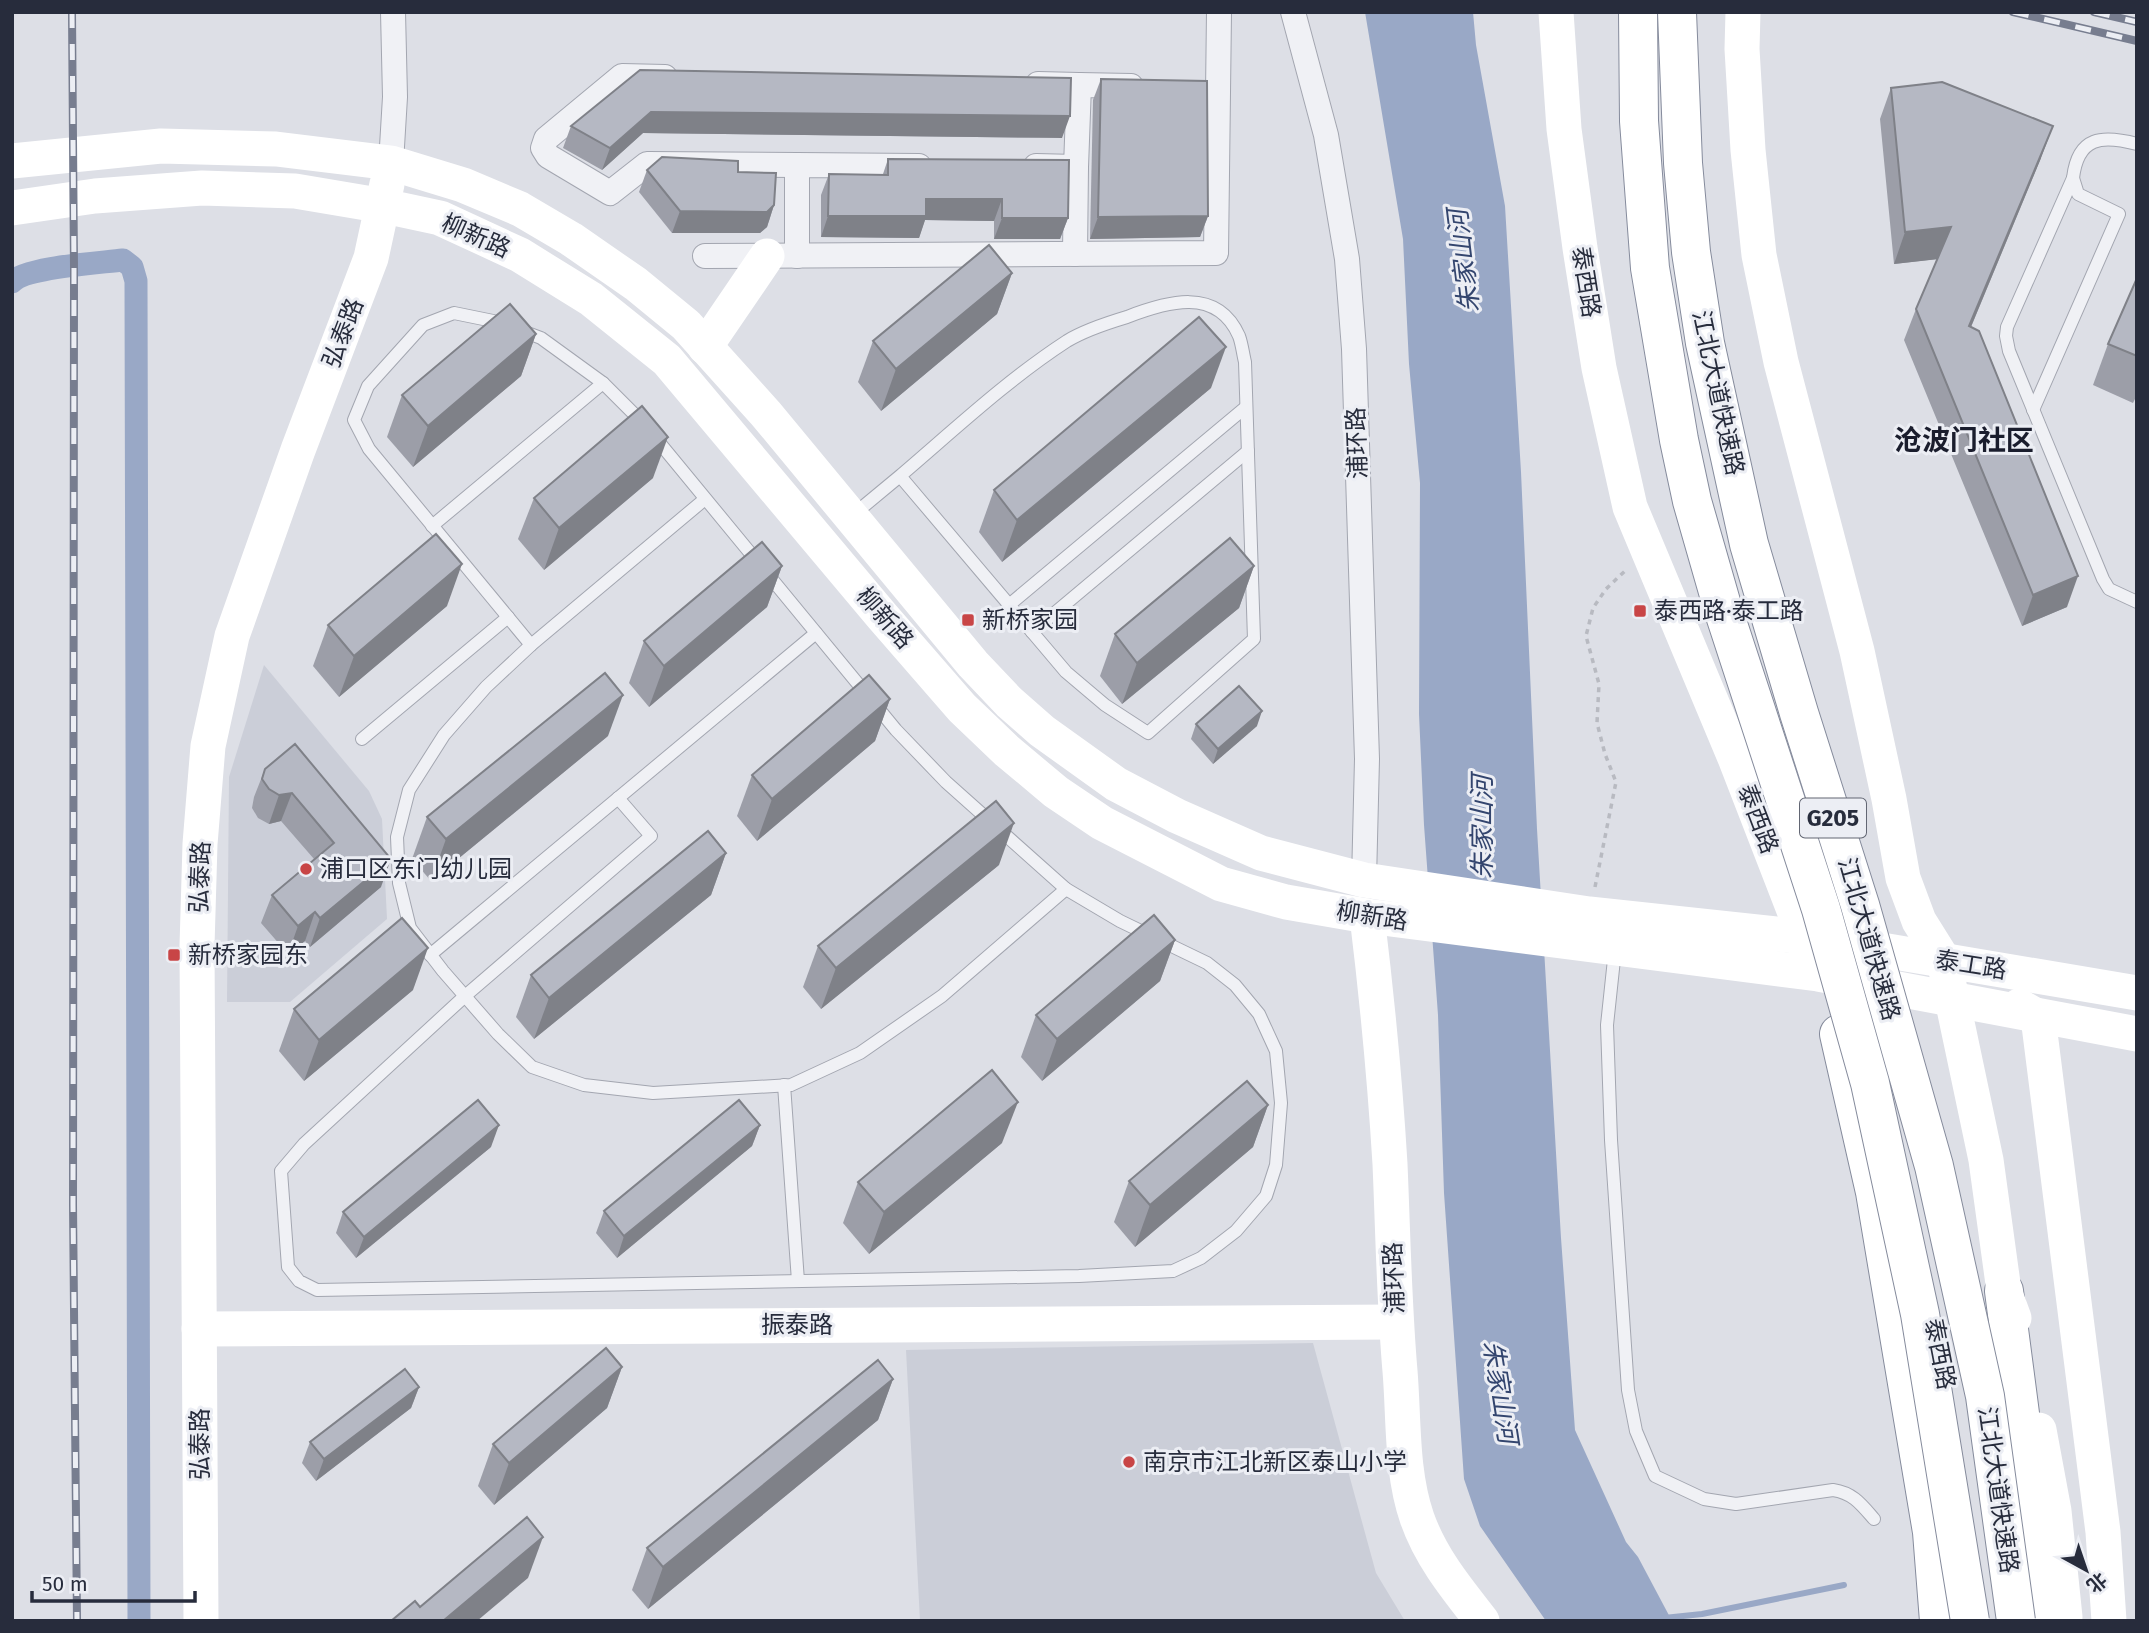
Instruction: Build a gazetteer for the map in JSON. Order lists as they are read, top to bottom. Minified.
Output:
{"streets":{"highway":["江北大道快速路","G205"],"main road":["柳新路","泰西路","弘泰路","浦环路","泰工路","振泰路"]},"crossings":[["柳新路","泰西路"],["柳新路","弘泰路"],["柳新路","浦环路"],["柳新路","泰工路"],["泰西路","泰工路"],["弘泰路","振泰路"],["浦环路","振泰路"]],"districts":["沧波门社区"],"water":["朱家山河"],"places":{"transit":["泰西路·泰工路","新桥家园","新桥家园东"],"other":["浦口区东门幼儿园","南京市江北新区泰山小学"]},"scale_bar":"50 m","north":"bottom right"}
